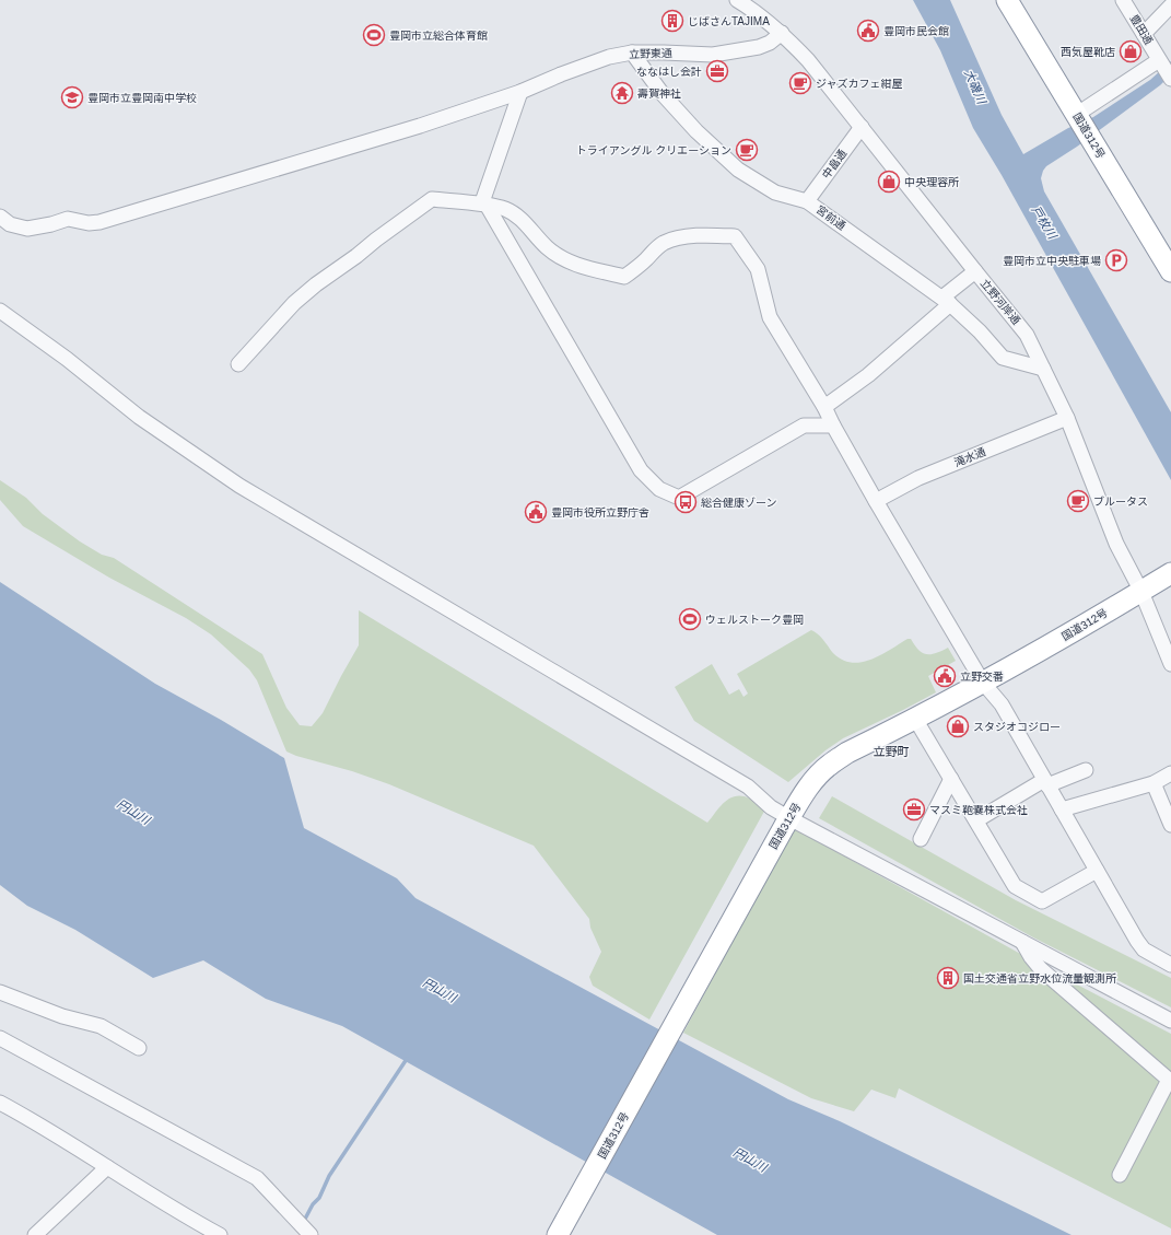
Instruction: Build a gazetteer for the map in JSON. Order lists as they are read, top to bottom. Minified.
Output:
{"streets":{"highway":["国道312号"],"street":["豊田通","立野東通","中畠通","宮前通","立野河岸通","滝水通"]},"crossings":[["立野東通","宮前通"],["立野東通","立野河岸通"],["国道312号","立野河岸通"],["中畠通","宮前通"],["中畠通","立野河岸通"],["宮前通","立野河岸通"],["立野河岸通","滝水通"]],"districts":["立野町"],"water":["大磯川","戸枚川","円山川"],"places":{"building":["じばさんTAJIMA","国土交通省立野水位流量観測所"],"public building":["豊岡市民会館","豊岡市役所立野庁舎","立野交番"],"sports":["豊岡市立総合体育館","ウェルストーク豊岡"],"shop":["西気屋靴店","中央理容所","スタジオコジロー"],"office":["ななはし会計","マスミ鞄嚢株式会社"],"cafe":["ジャズカフェ紺屋","トライアングル クリエーション","ブルータス"],"temple":["壽賀神社"],"school or university":["豊岡市立豊岡南中学校"],"parking":["豊岡市立中央駐車場"],"bus stop":["総合健康ゾーン"]}}
